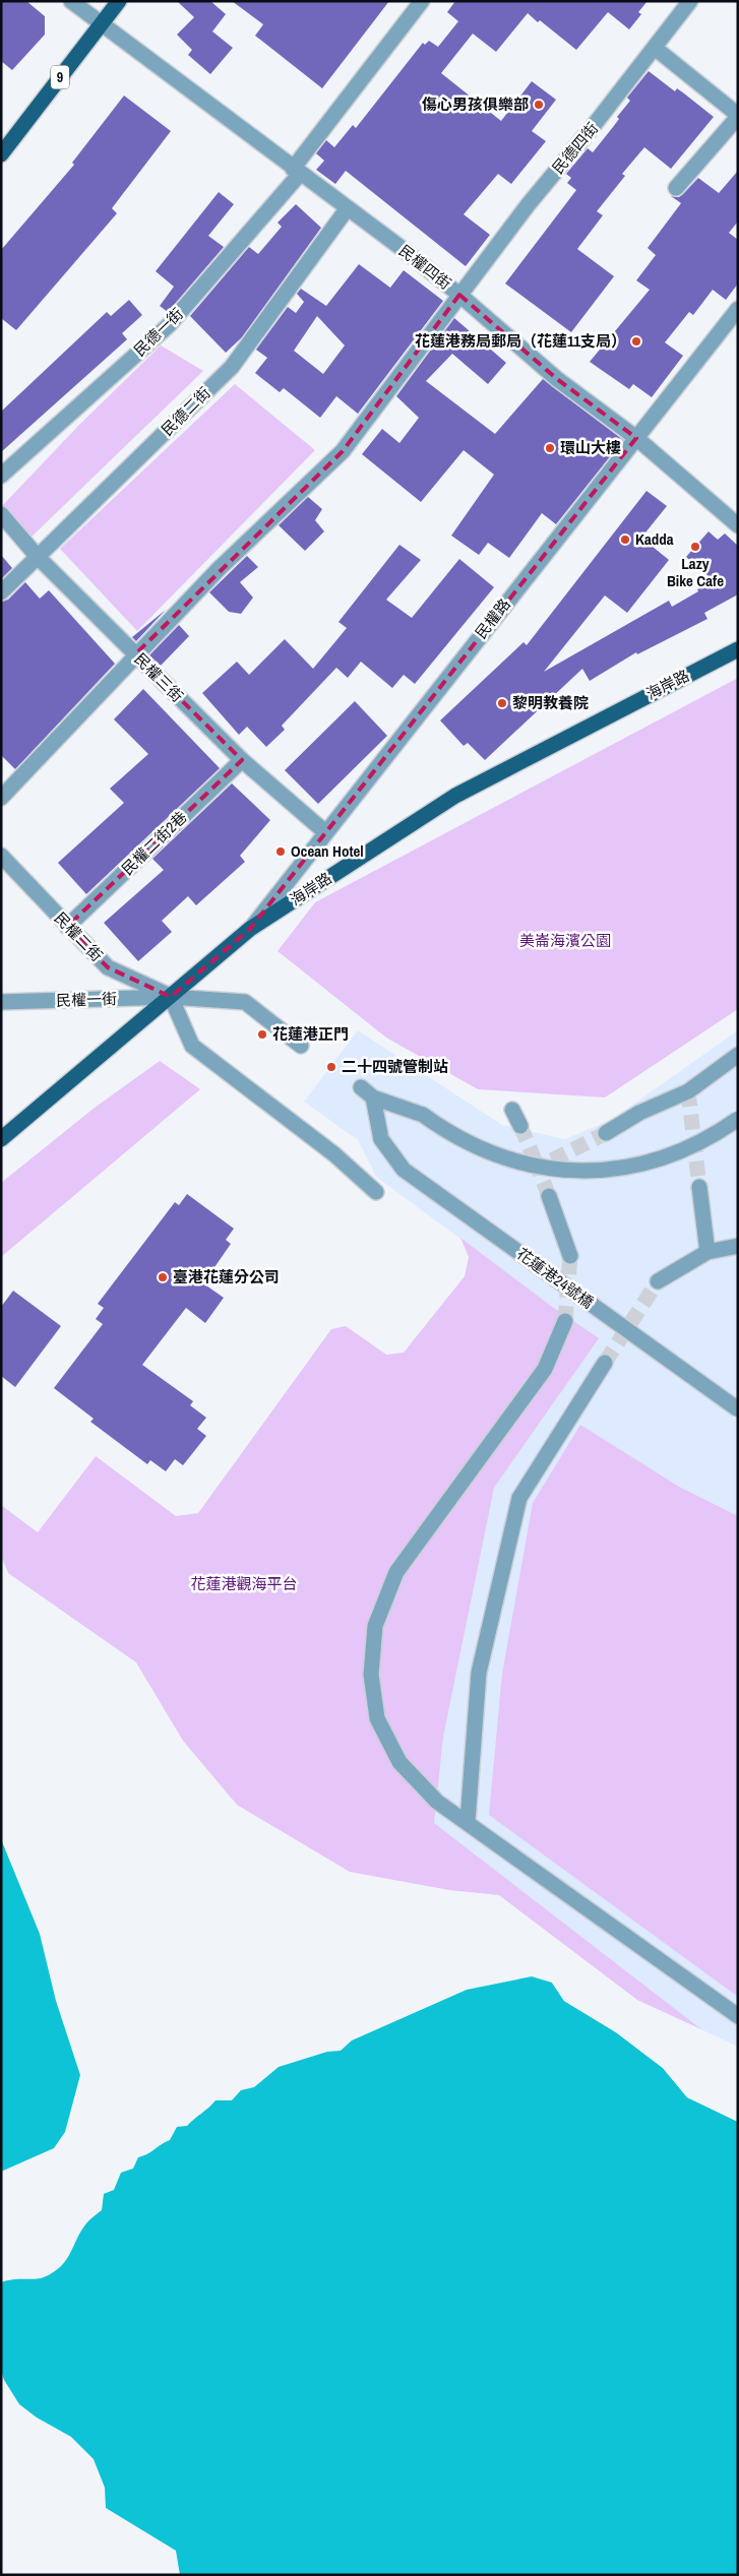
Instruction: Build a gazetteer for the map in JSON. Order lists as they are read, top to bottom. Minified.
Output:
{"streets":{"main road":["9","海岸路"],"street":["民德四街","民權四街","民德一街","民德二街","民權路","民權三街","民權二街2巷","民權二街","民權一街","花蓮港24號橋"]},"crossings":[["9","民權四街"],["民德四街","民權四街"],["民德四街","民權三街"],["民權四街","民德一街"],["民權四街","民德二街"],["民權四街","民權路"],["民德二街","民權三街"],["民權路","民權三街"],["民權路","海岸路"],["民權三街","民權二街2巷"],["海岸路","民權二街"],["海岸路","民權一街"],["民權二街2巷","民權二街"],["民權二街","民權一街"]],"parks":["美崙海濱公園","花蓮港觀海平台"],"places":["傷心男孩俱樂部","花蓮港務局郵局（花蓮11支局）","環山大樓","Kadda","Lazy Bike Cafe","黎明教養院","Ocean Hotel","花蓮港正門","二十四號管制站","臺港花蓮分公司"]}
